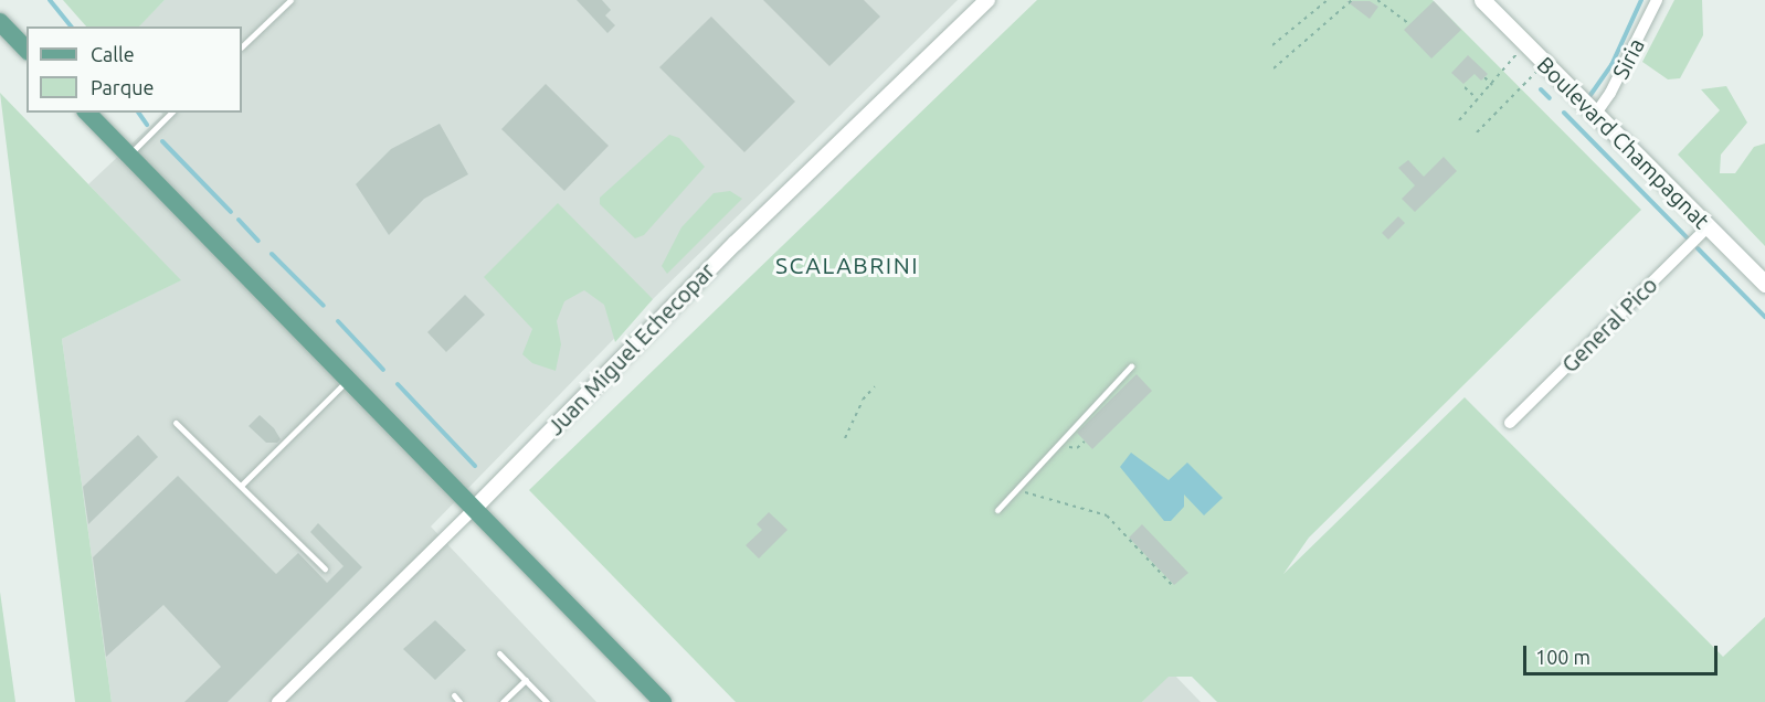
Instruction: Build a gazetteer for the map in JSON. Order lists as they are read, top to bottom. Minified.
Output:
{"streets":{"main road":["Boulevard Champagnat"],"street":["Siria","General Pico","Juan Miguel Echecopar"]},"crossings":[["Siria","Boulevard Champagnat"],["Boulevard Champagnat","General Pico"]],"districts":["SCALABRINI"],"legend":["Calle","Parque"],"scale_bar":"100 m"}
